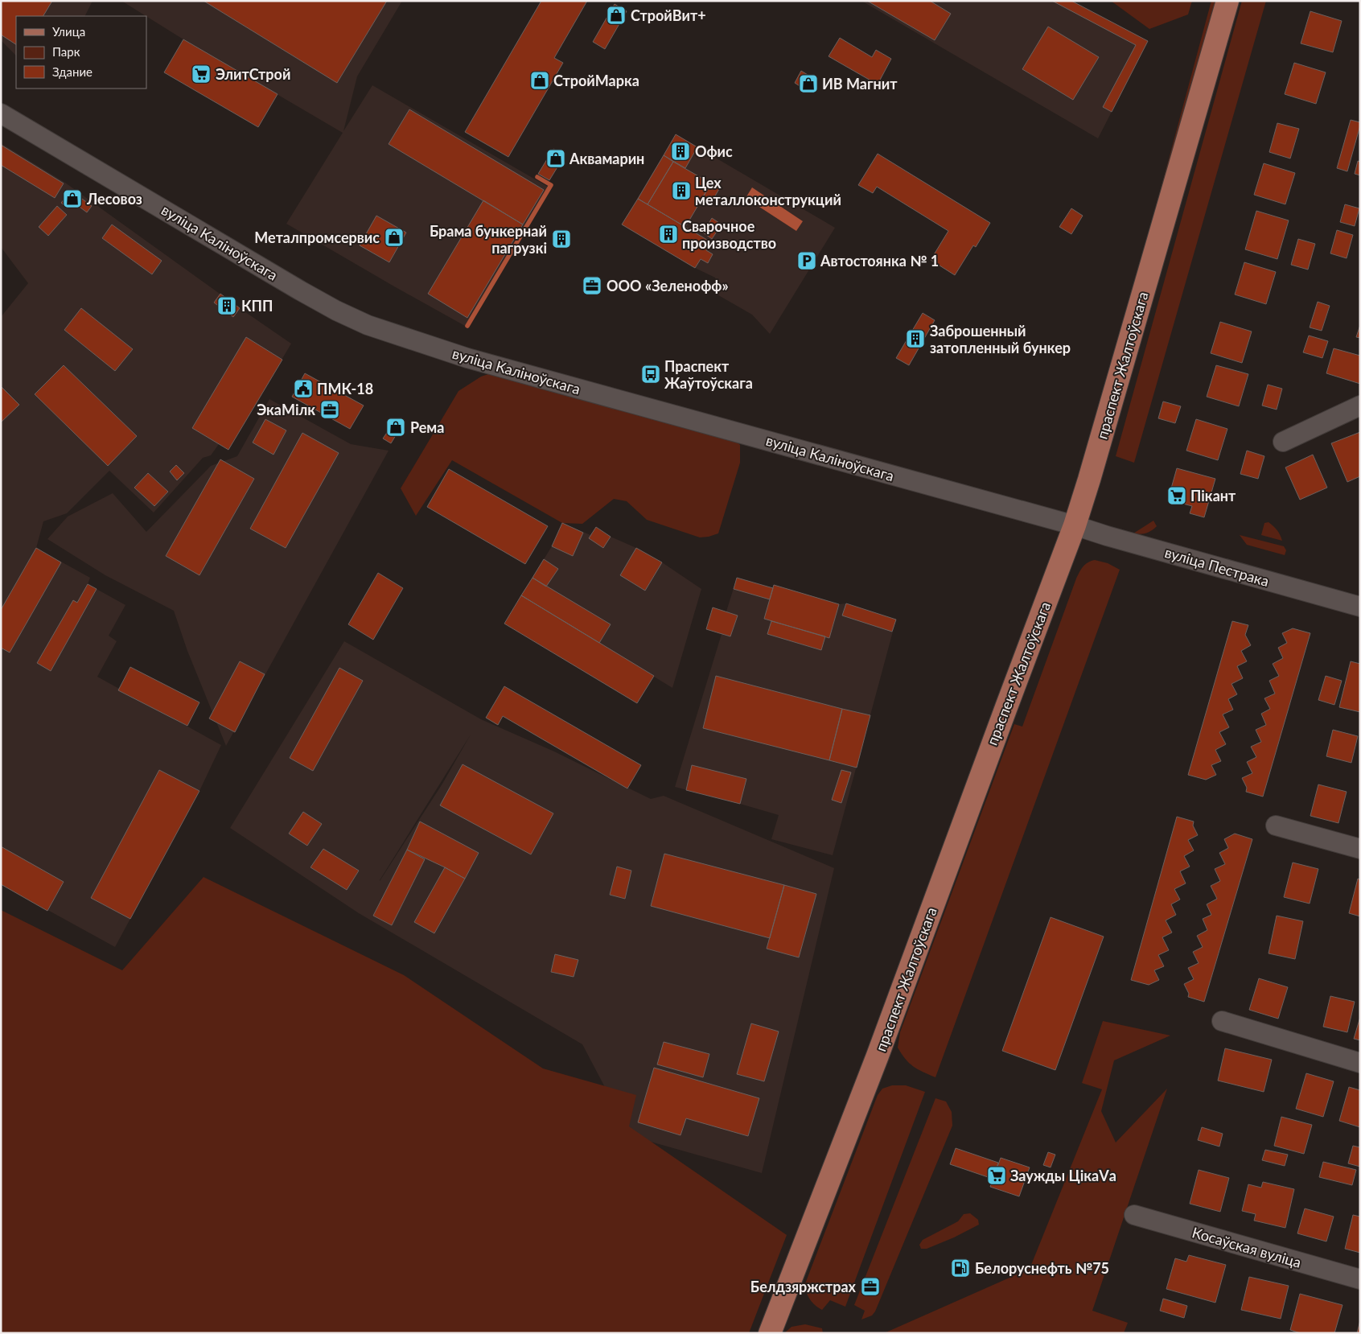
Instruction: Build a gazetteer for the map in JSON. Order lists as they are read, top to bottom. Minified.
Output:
{"streets":{"main road":["праспект Жалтоўскага"],"street":["вуліца Каліноўскага","вуліца Пестрака","Косаўская вуліца"]},"crossings":[["вуліца Каліноўскага","праспект Жалтоўскага"],["вуліца Каліноўскага","вуліца Пестрака"],["праспект Жалтоўскага","вуліца Пестрака"]],"places":{"shop":["СтройВит+","СтройМарка","ИВ Магнит","Аквамарин","Лесовоз","Металпромсервис","Рема"],"supermarket":["ЭлитСтрой","Пікант","Заужды ЦікаVа"],"building":["Офис","Цех металлоконструкций","Сварочное производство","Брама бункернай пагрузкі","КПП","Заброшенный затопленный бункер"],"parking":["Автостоянка № 1"],"office":["ООО «Зеленофф»","ЭкаМілк","Белдзяржстрах"],"bus stop":["Праспект Жаўтоўскага"],"public building":["ПМК-18"],"fuel station":["Белоруснефть №75"]},"legend":["Улица","Парк","Здание"]}
